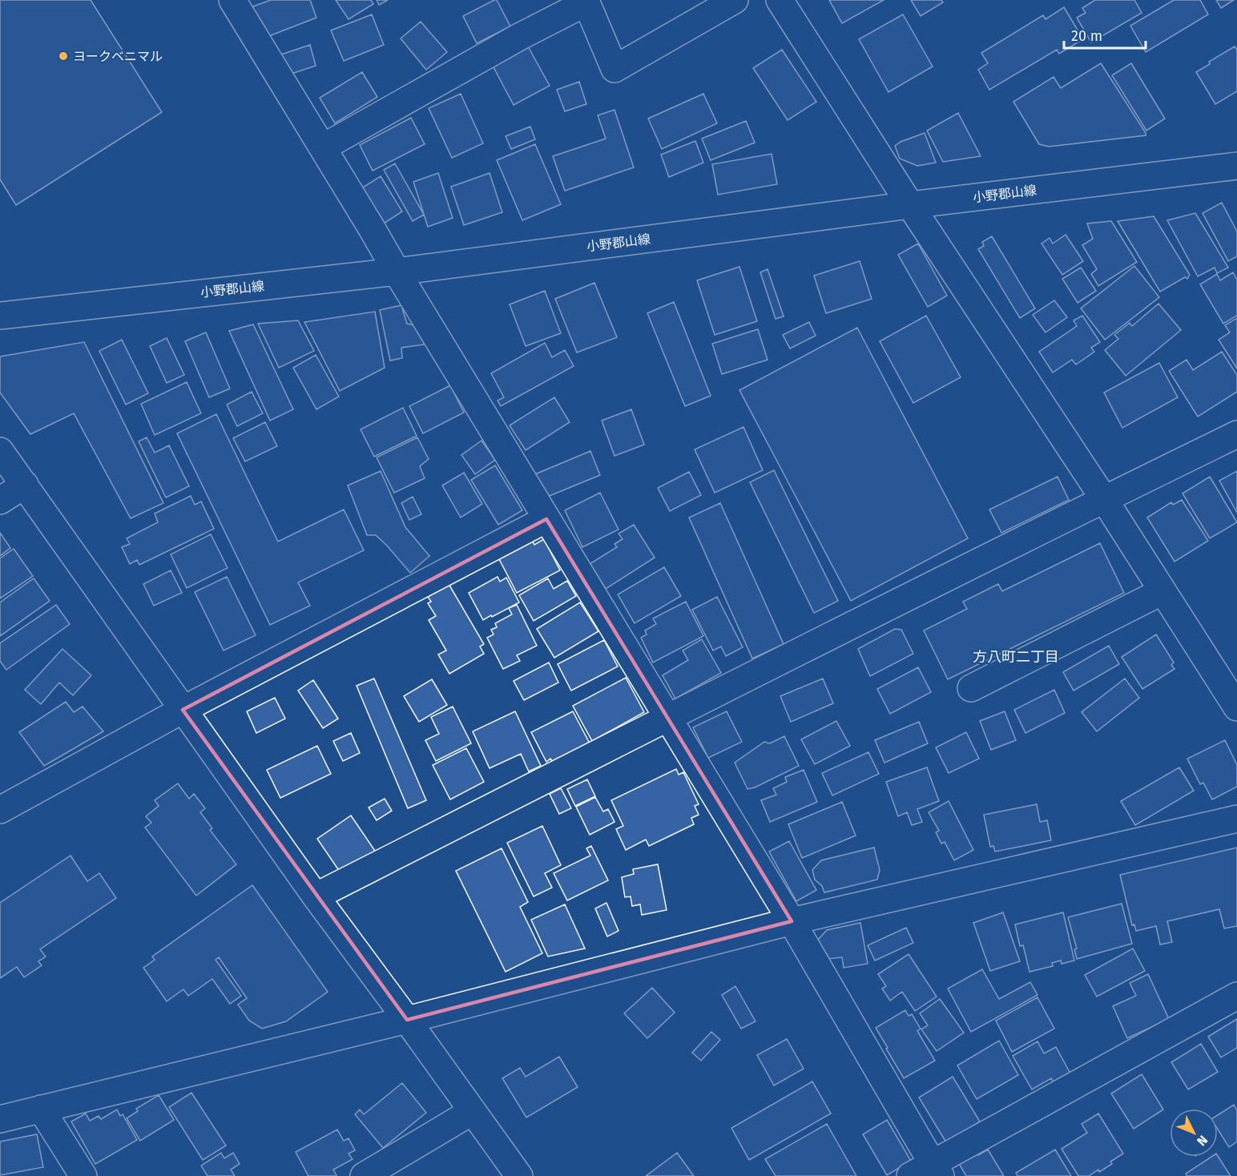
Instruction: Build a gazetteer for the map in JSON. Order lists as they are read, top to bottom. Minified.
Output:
{"streets":{"street":["小野郡山線"]},"districts":["方八町二丁目"],"places":["ヨークベニマル"],"scale_bar":"20 m","north":"bottom right"}
